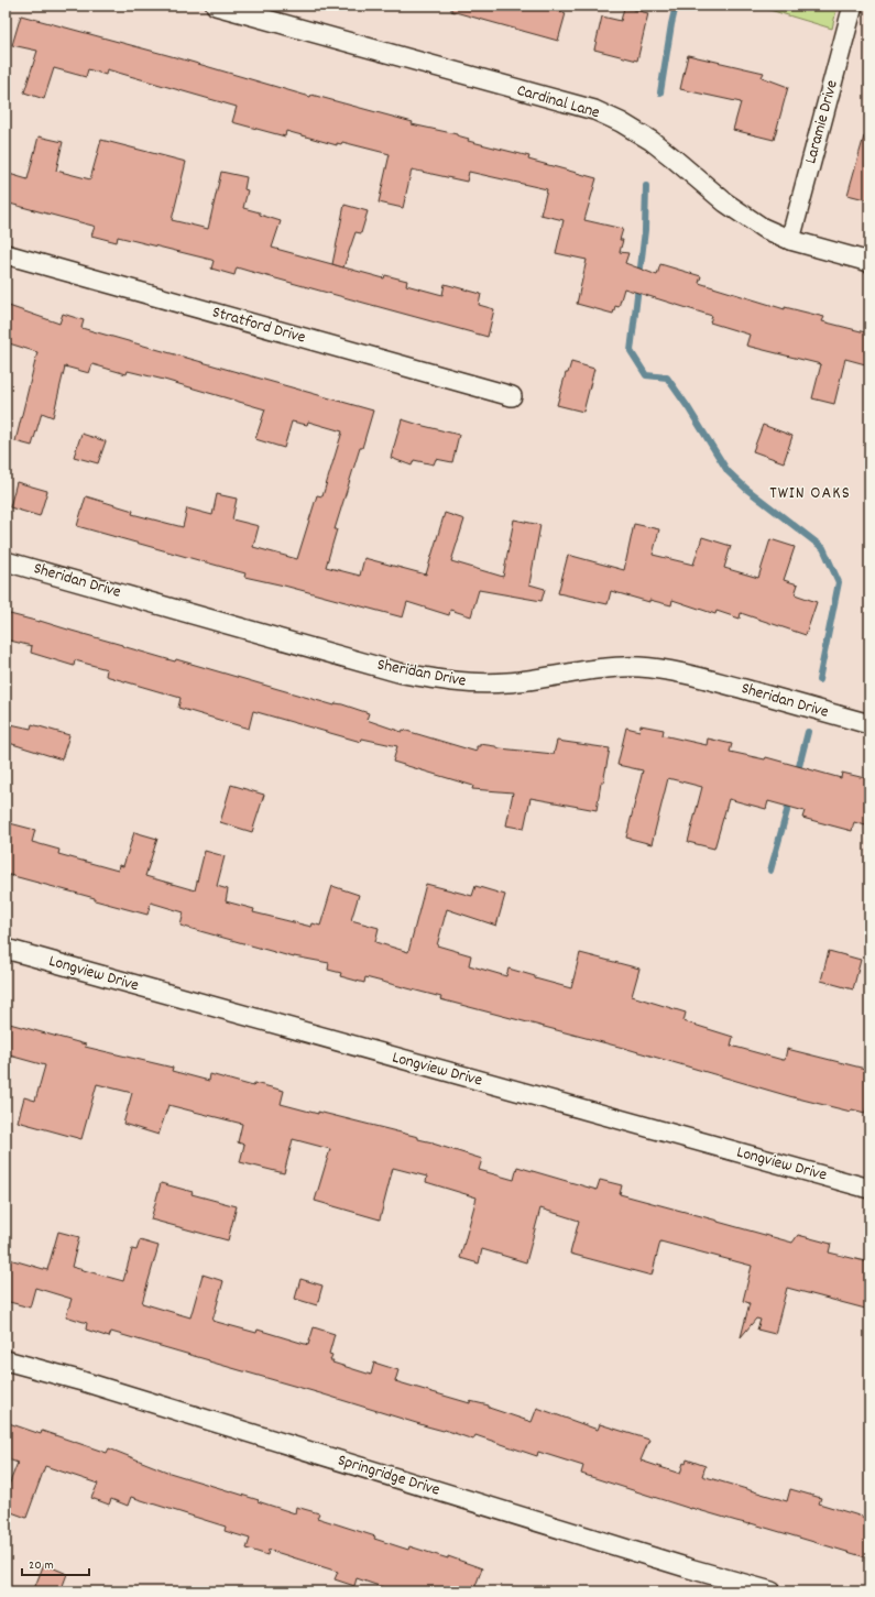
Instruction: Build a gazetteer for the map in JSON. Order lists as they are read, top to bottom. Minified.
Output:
{"streets":{"street":["Cardinal Lane","Laramie Drive","Stratford Drive","Sheridan Drive","Longview Drive","Springridge Drive"]},"crossings":[["Cardinal Lane","Laramie Drive"]],"districts":["TWIN OAKS"],"scale_bar":"20 m"}
